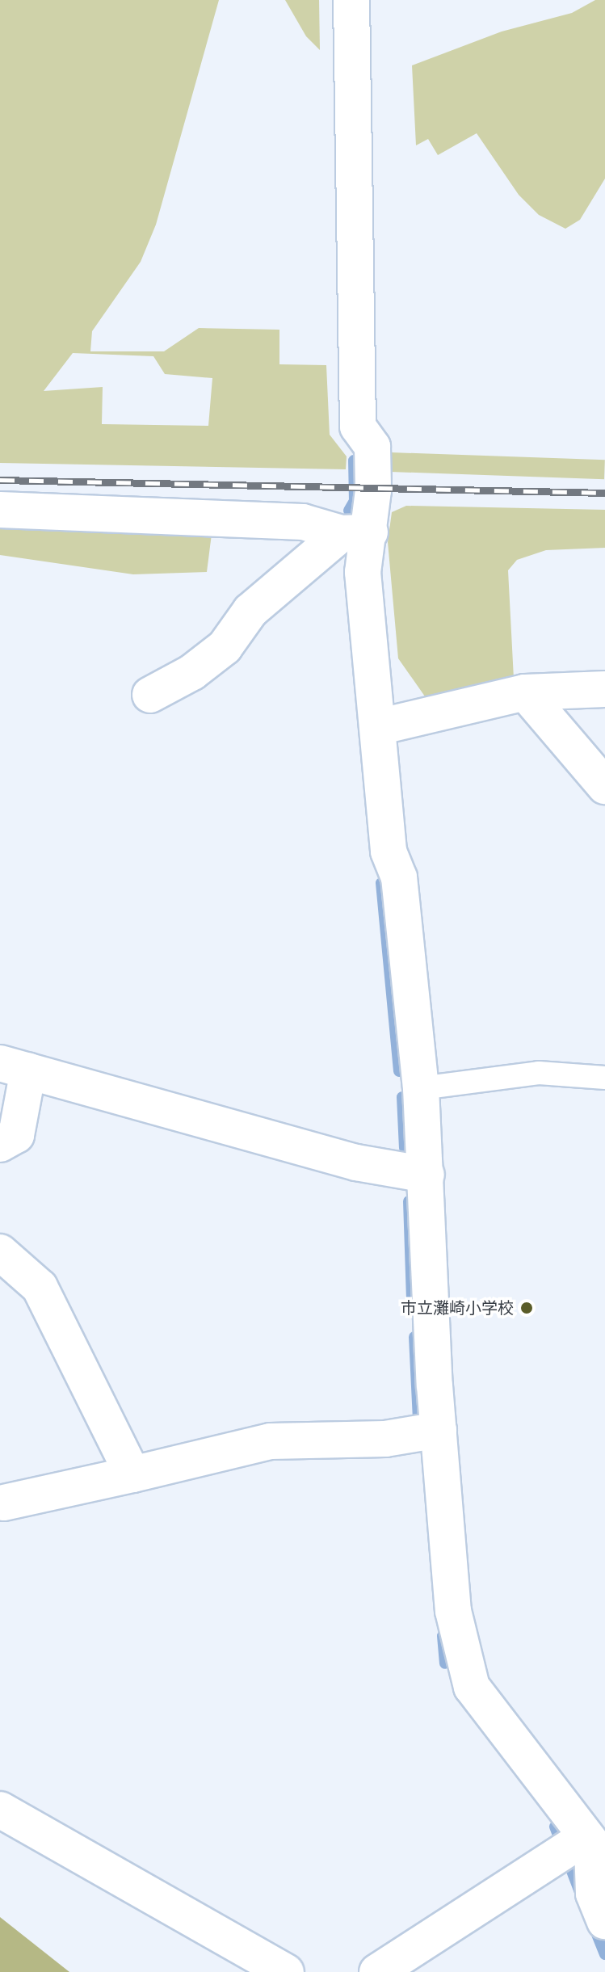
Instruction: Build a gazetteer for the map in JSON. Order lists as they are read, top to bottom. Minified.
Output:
{"places":["市立灘崎小学校"]}
